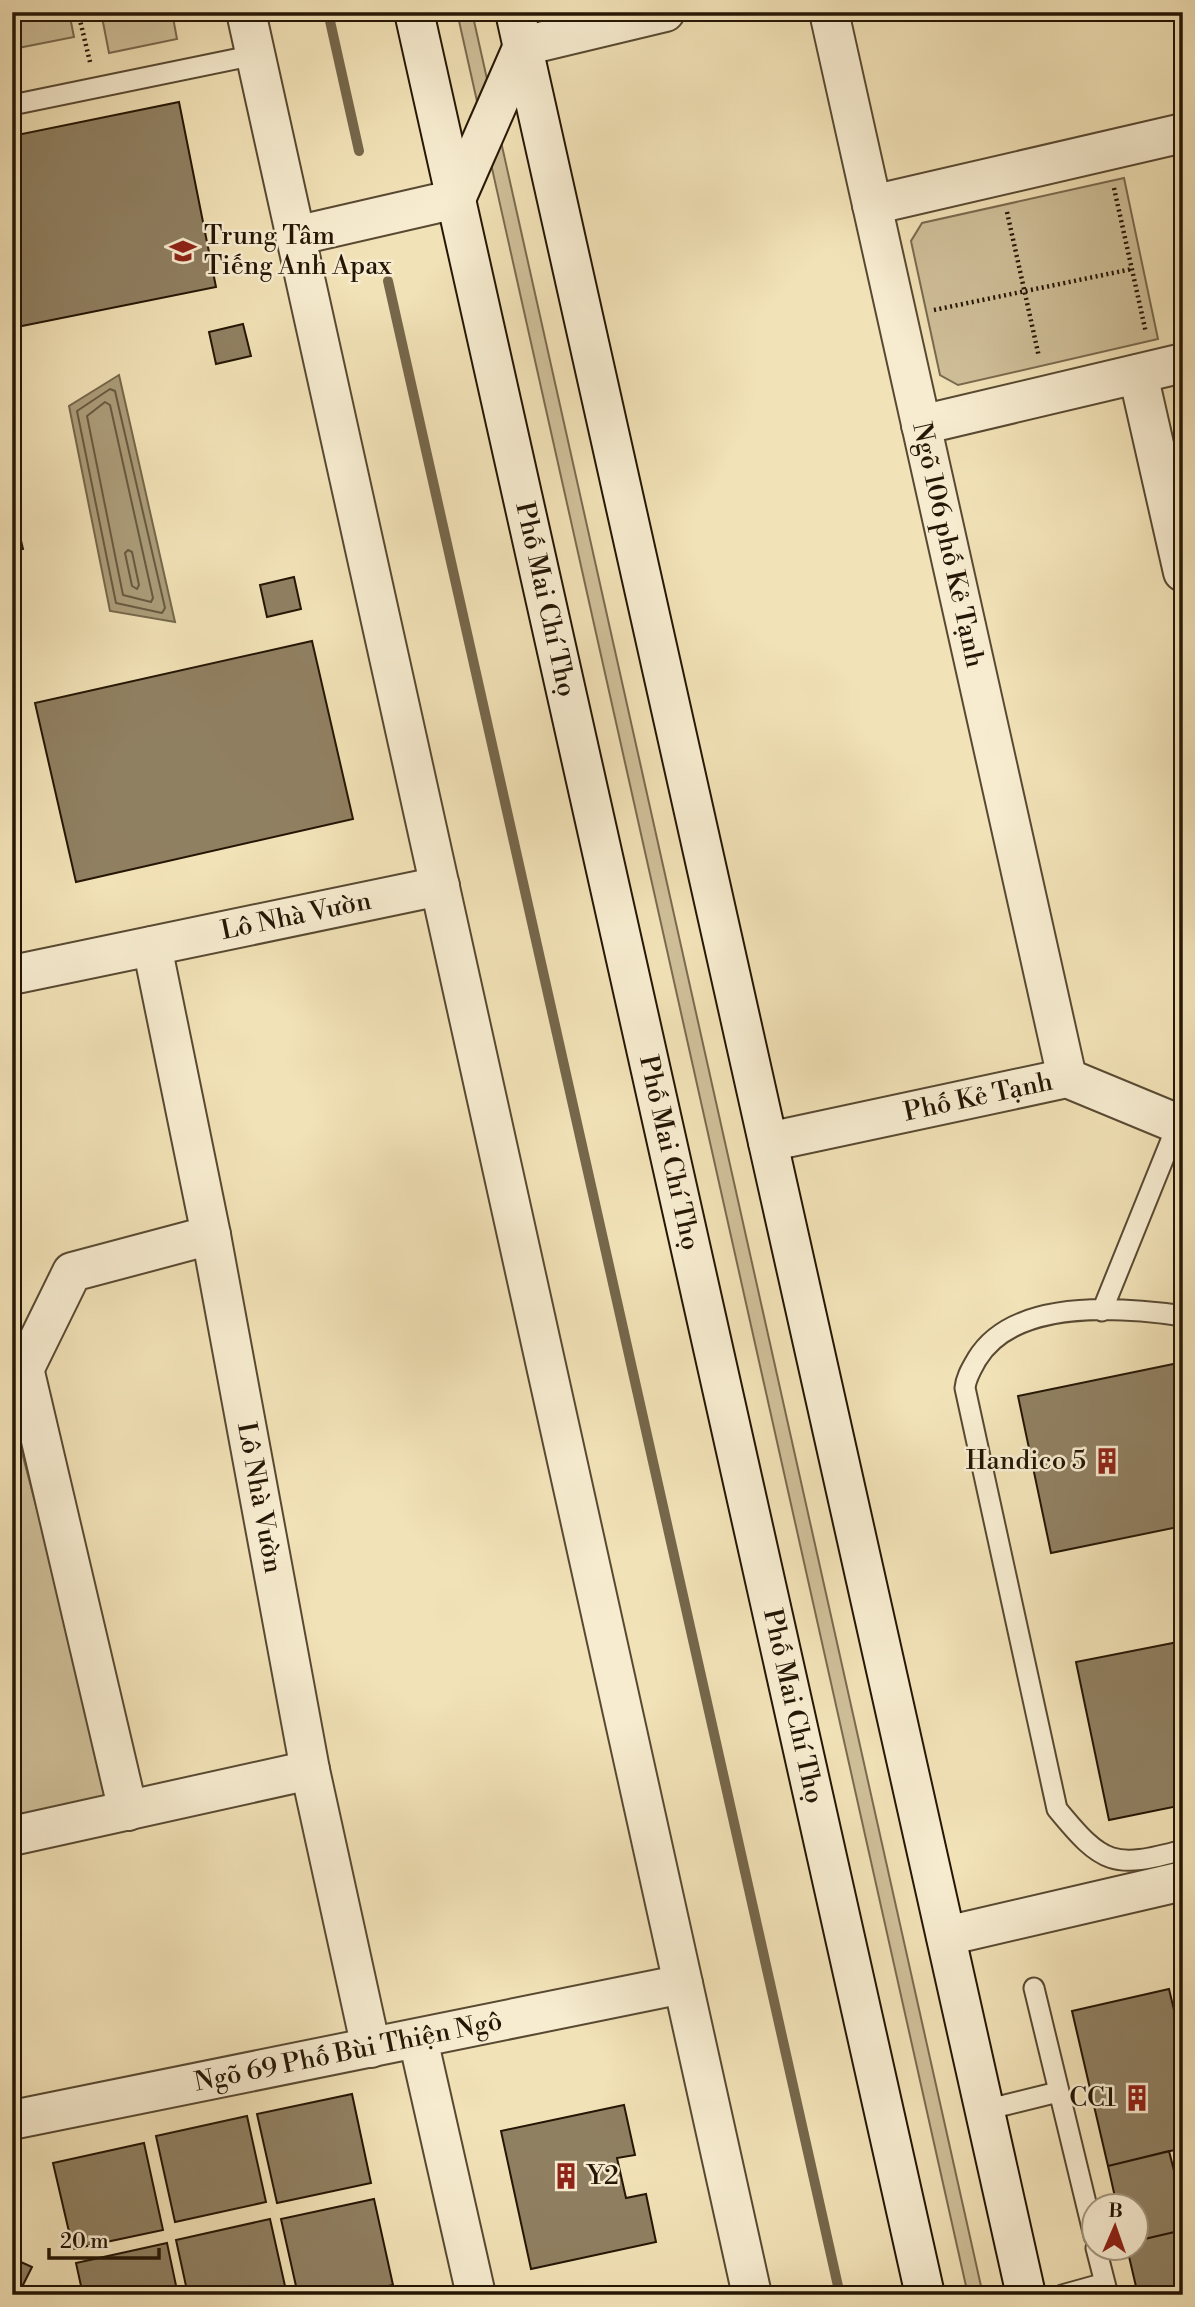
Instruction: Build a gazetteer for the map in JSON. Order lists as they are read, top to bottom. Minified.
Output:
{"streets":{"street":["Ngõ 106 phố Kẻ Tạnh","Phố Mai Chí Thọ","Lô Nhà Vườn","Phố Kẻ Tạnh","Ngõ 69 Phố Bùi Thiện Ngô"]},"crossings":[["Ngõ 106 phố Kẻ Tạnh","Phố Kẻ Tạnh"],["Lô Nhà Vườn","Ngõ 69 Phố Bùi Thiện Ngô"]],"places":{"school or university":["Trung Tâm Tiếng Anh Apax"],"building":["Handico 5","CC1","Y2"]},"scale_bar":"20 m","north":"top"}
